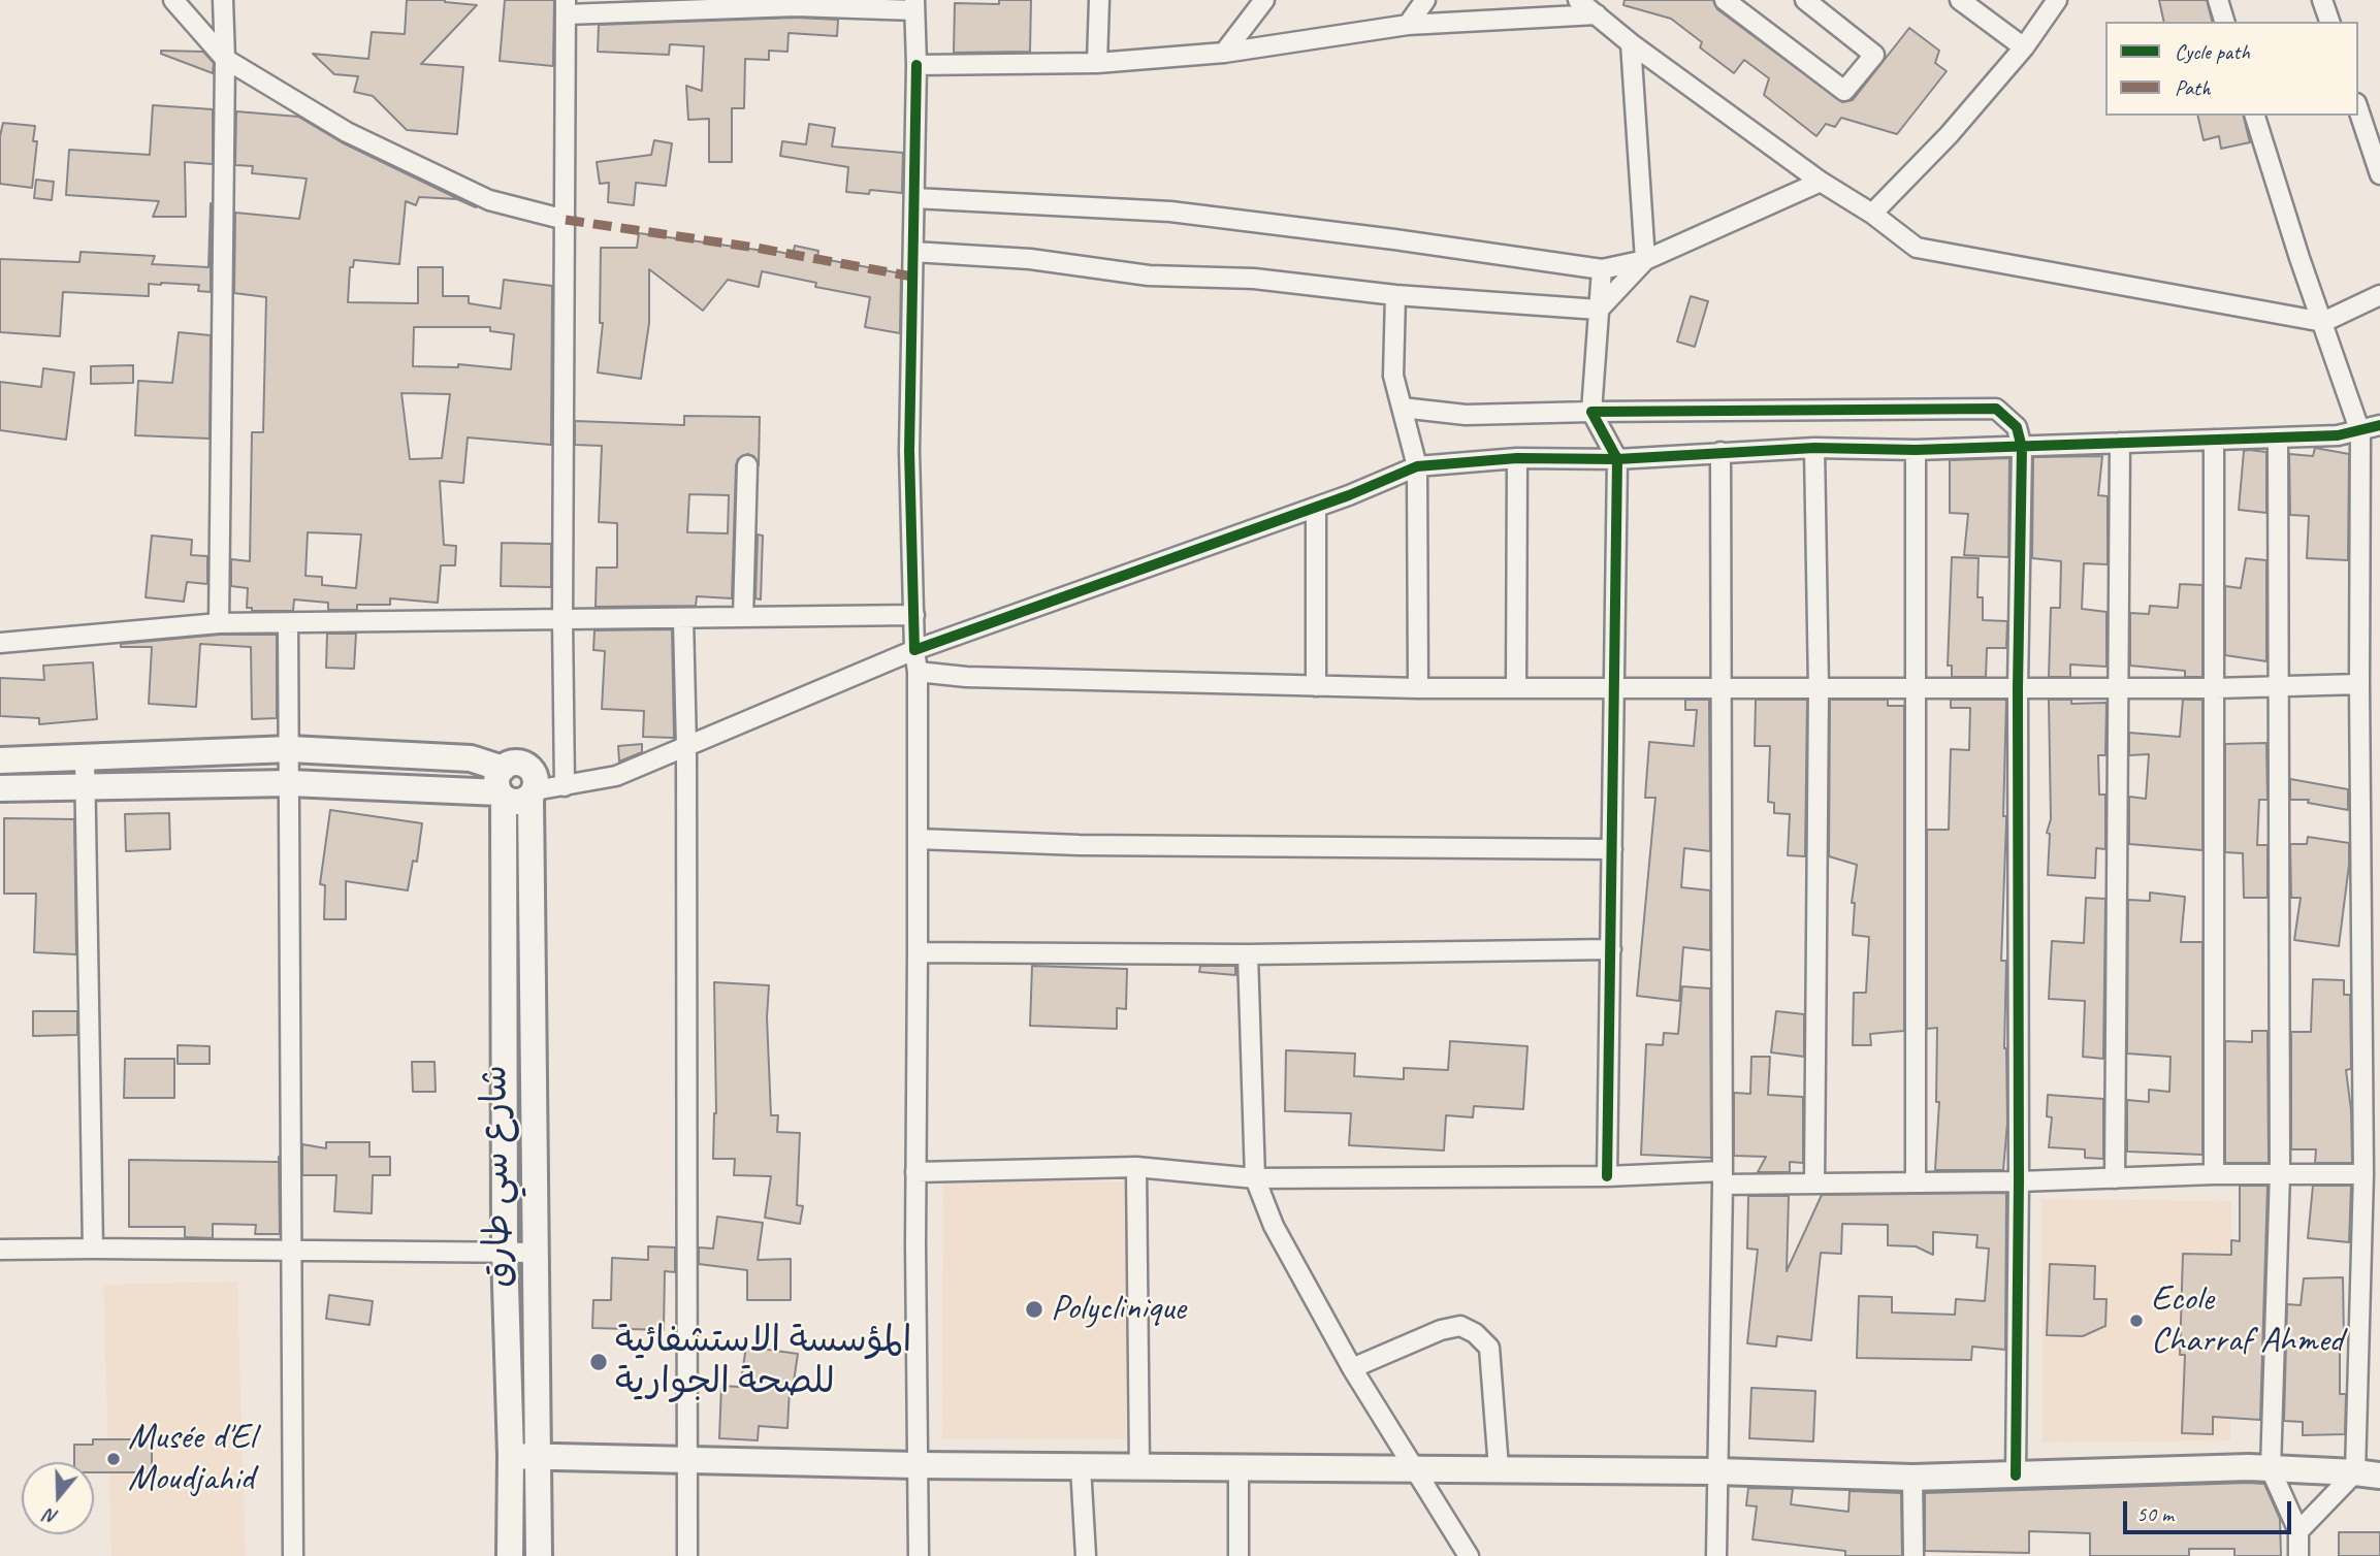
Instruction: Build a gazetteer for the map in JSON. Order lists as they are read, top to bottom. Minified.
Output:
{"streets":{"street":["شارع سي طارق"]},"places":["Polyclinique","Ecole Charraf Ahmed","المؤسسة الاستشفائية للصحة الجوارية","Musée d'El Moudjahid"],"legend":["Cycle path","Path"],"scale_bar":"50 m","north":"bottom"}
